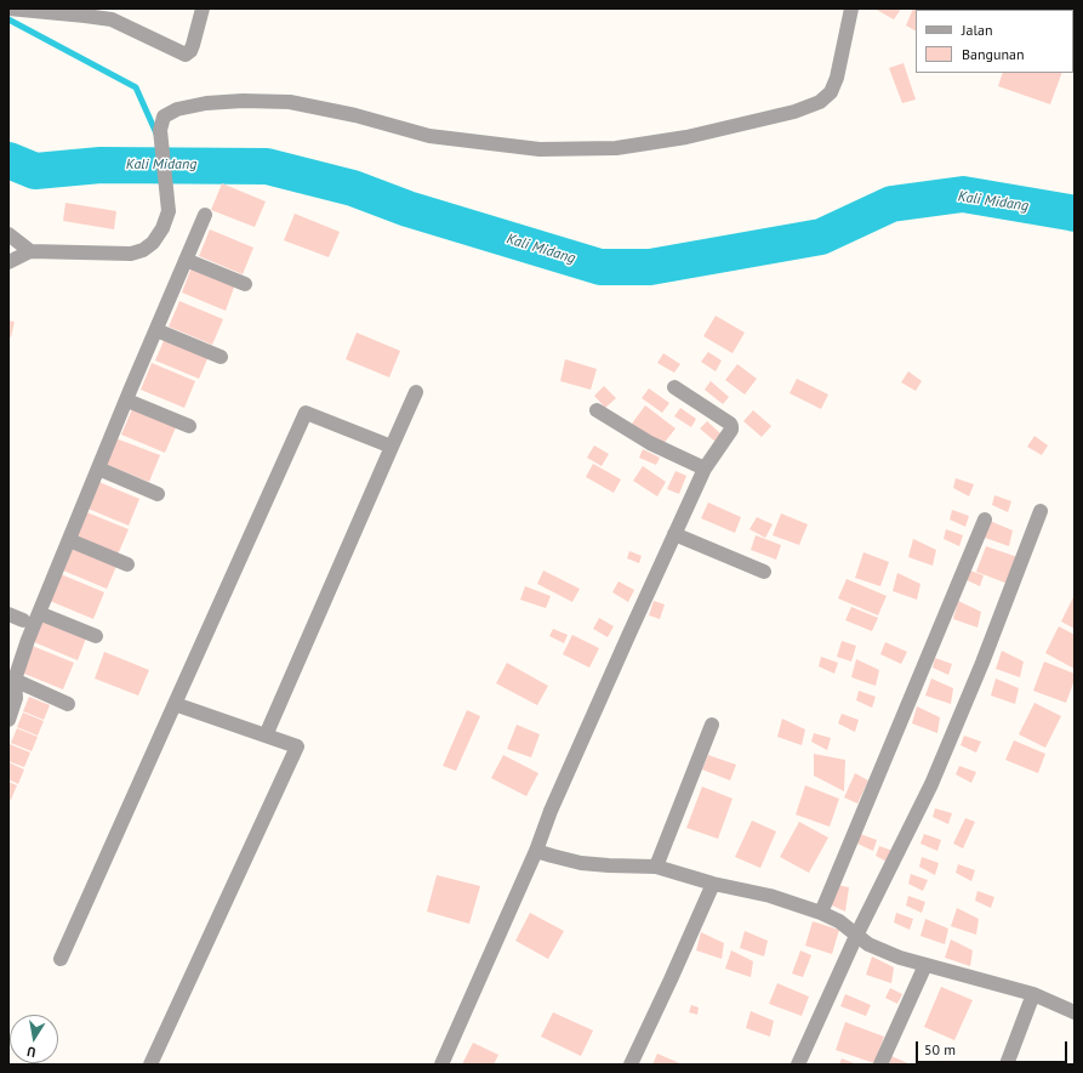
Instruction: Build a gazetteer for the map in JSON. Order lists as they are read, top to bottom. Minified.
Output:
{"water":["Kali Midang"],"legend":["Jalan","Bangunan"],"scale_bar":"50 m","north":"bottom"}
